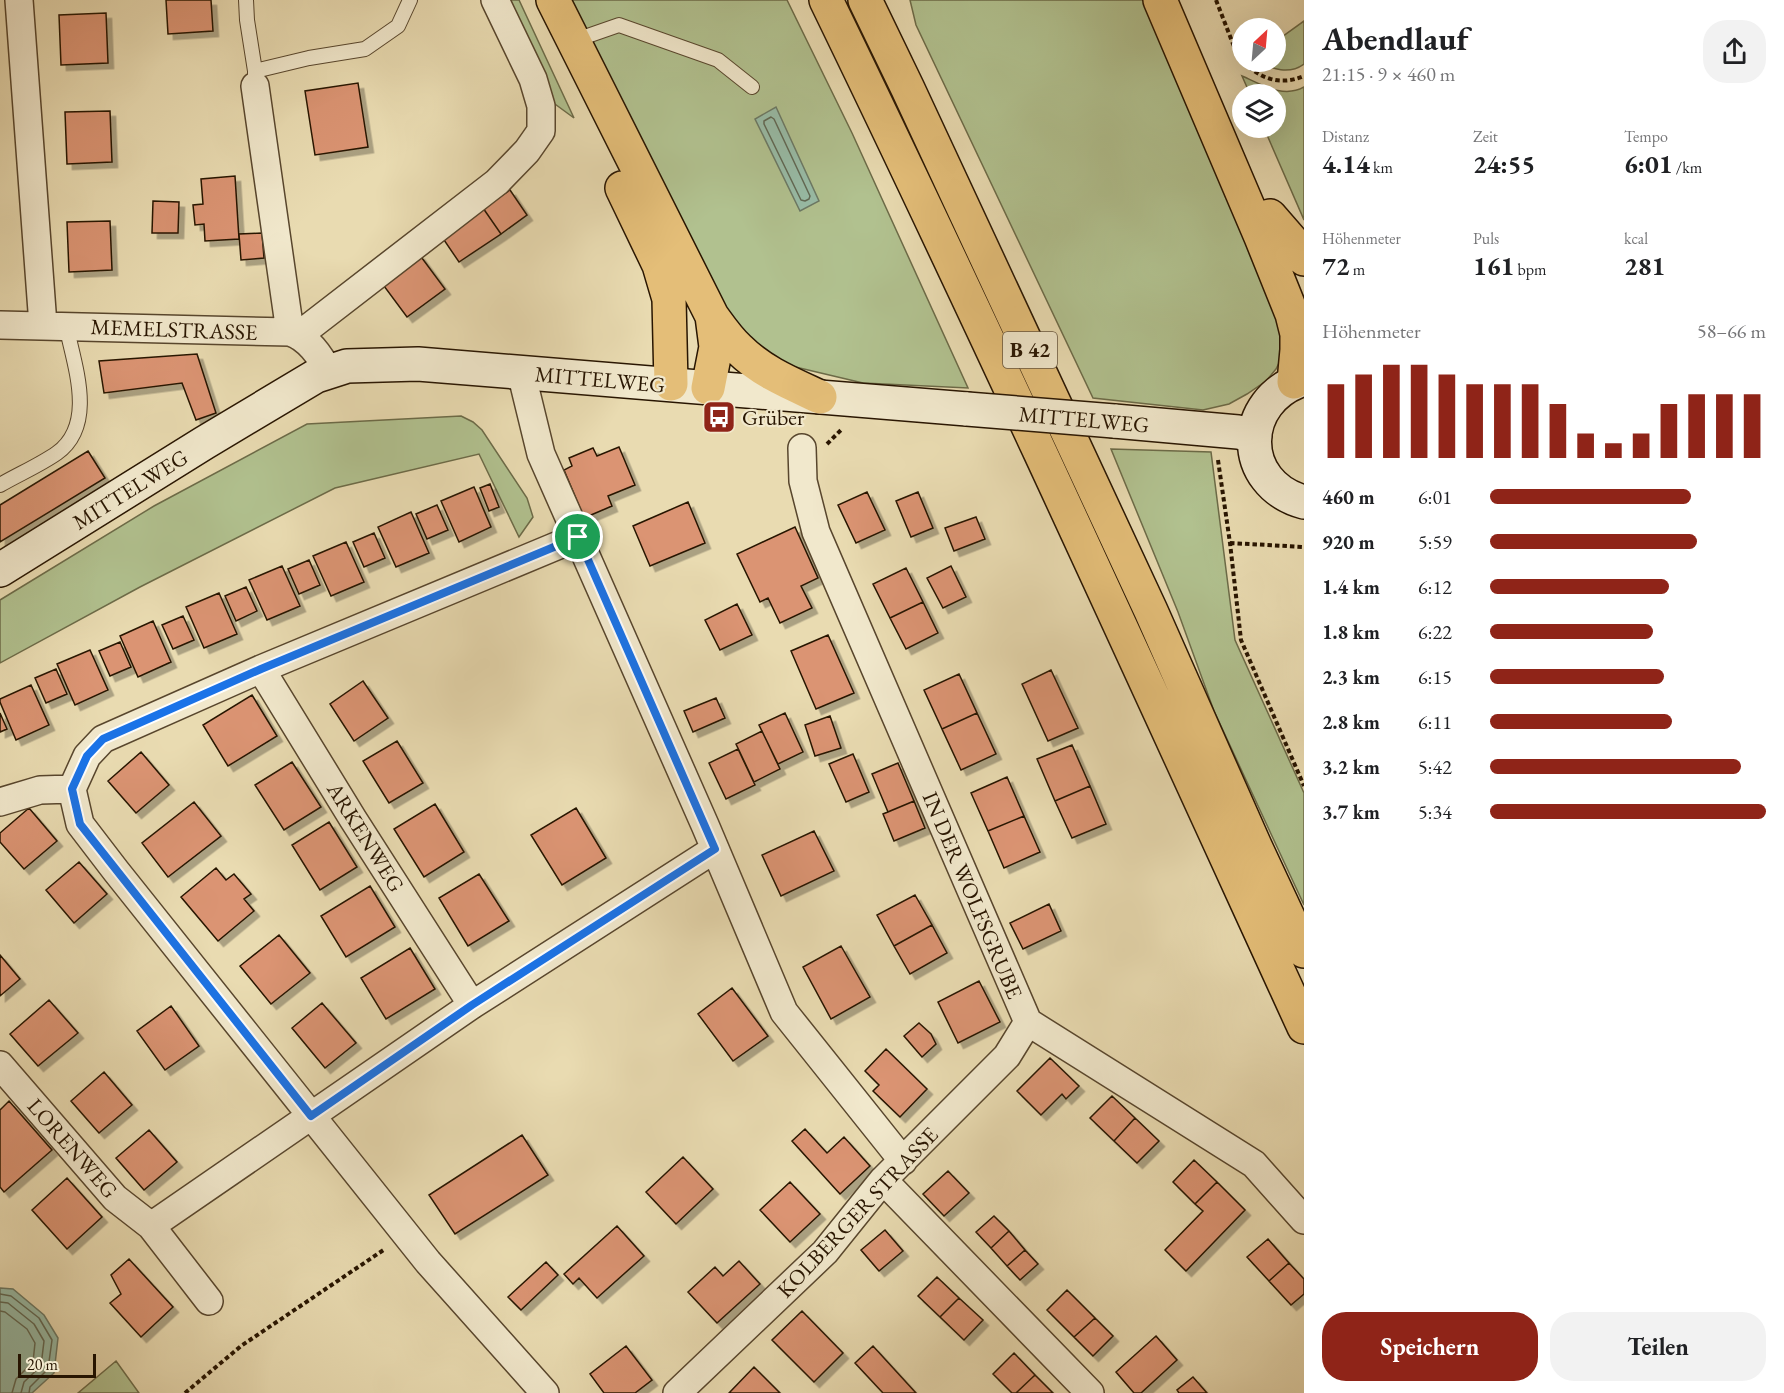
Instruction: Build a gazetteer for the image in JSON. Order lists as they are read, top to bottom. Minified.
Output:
{"streets":{"highway":["B 42"],"main road":["MITTELWEG"],"street":["MEMELSTRASSE","ARKENWEG","IN DER WOLFSGRUBE","LORENWEG","KOLBERGER STRASSE"]},"crossings":[["IN DER WOLFSGRUBE","KOLBERGER STRASSE"]],"places":{"bus stop":["Grüber"]},"scale_bar":"20 m","north":"top right","page":{"heading":["Abendlauf","21:15 · 9 × 460 m"],"stats":[["Distanz","4.14 km"],["Zeit","24:55"],["Tempo","6:01 /km"],["Höhenmeter","72 m"],["Puls","161 bpm"],["kcal","281"]],"chart":["Höhenmeter","58–66 m"],"list":[{"name":"460 m","note":"6:01"},{"name":"920 m","note":"5:59"},{"name":"1.4 km","note":"6:12"},{"name":"1.8 km","note":"6:22"},{"name":"2.3 km","note":"6:15"},{"name":"2.8 km","note":"6:11"},{"name":"3.2 km","note":"5:42"},{"name":"3.7 km","note":"5:34"}],"buttons":["Speichern","Teilen"],"scale":"20 m"}}
